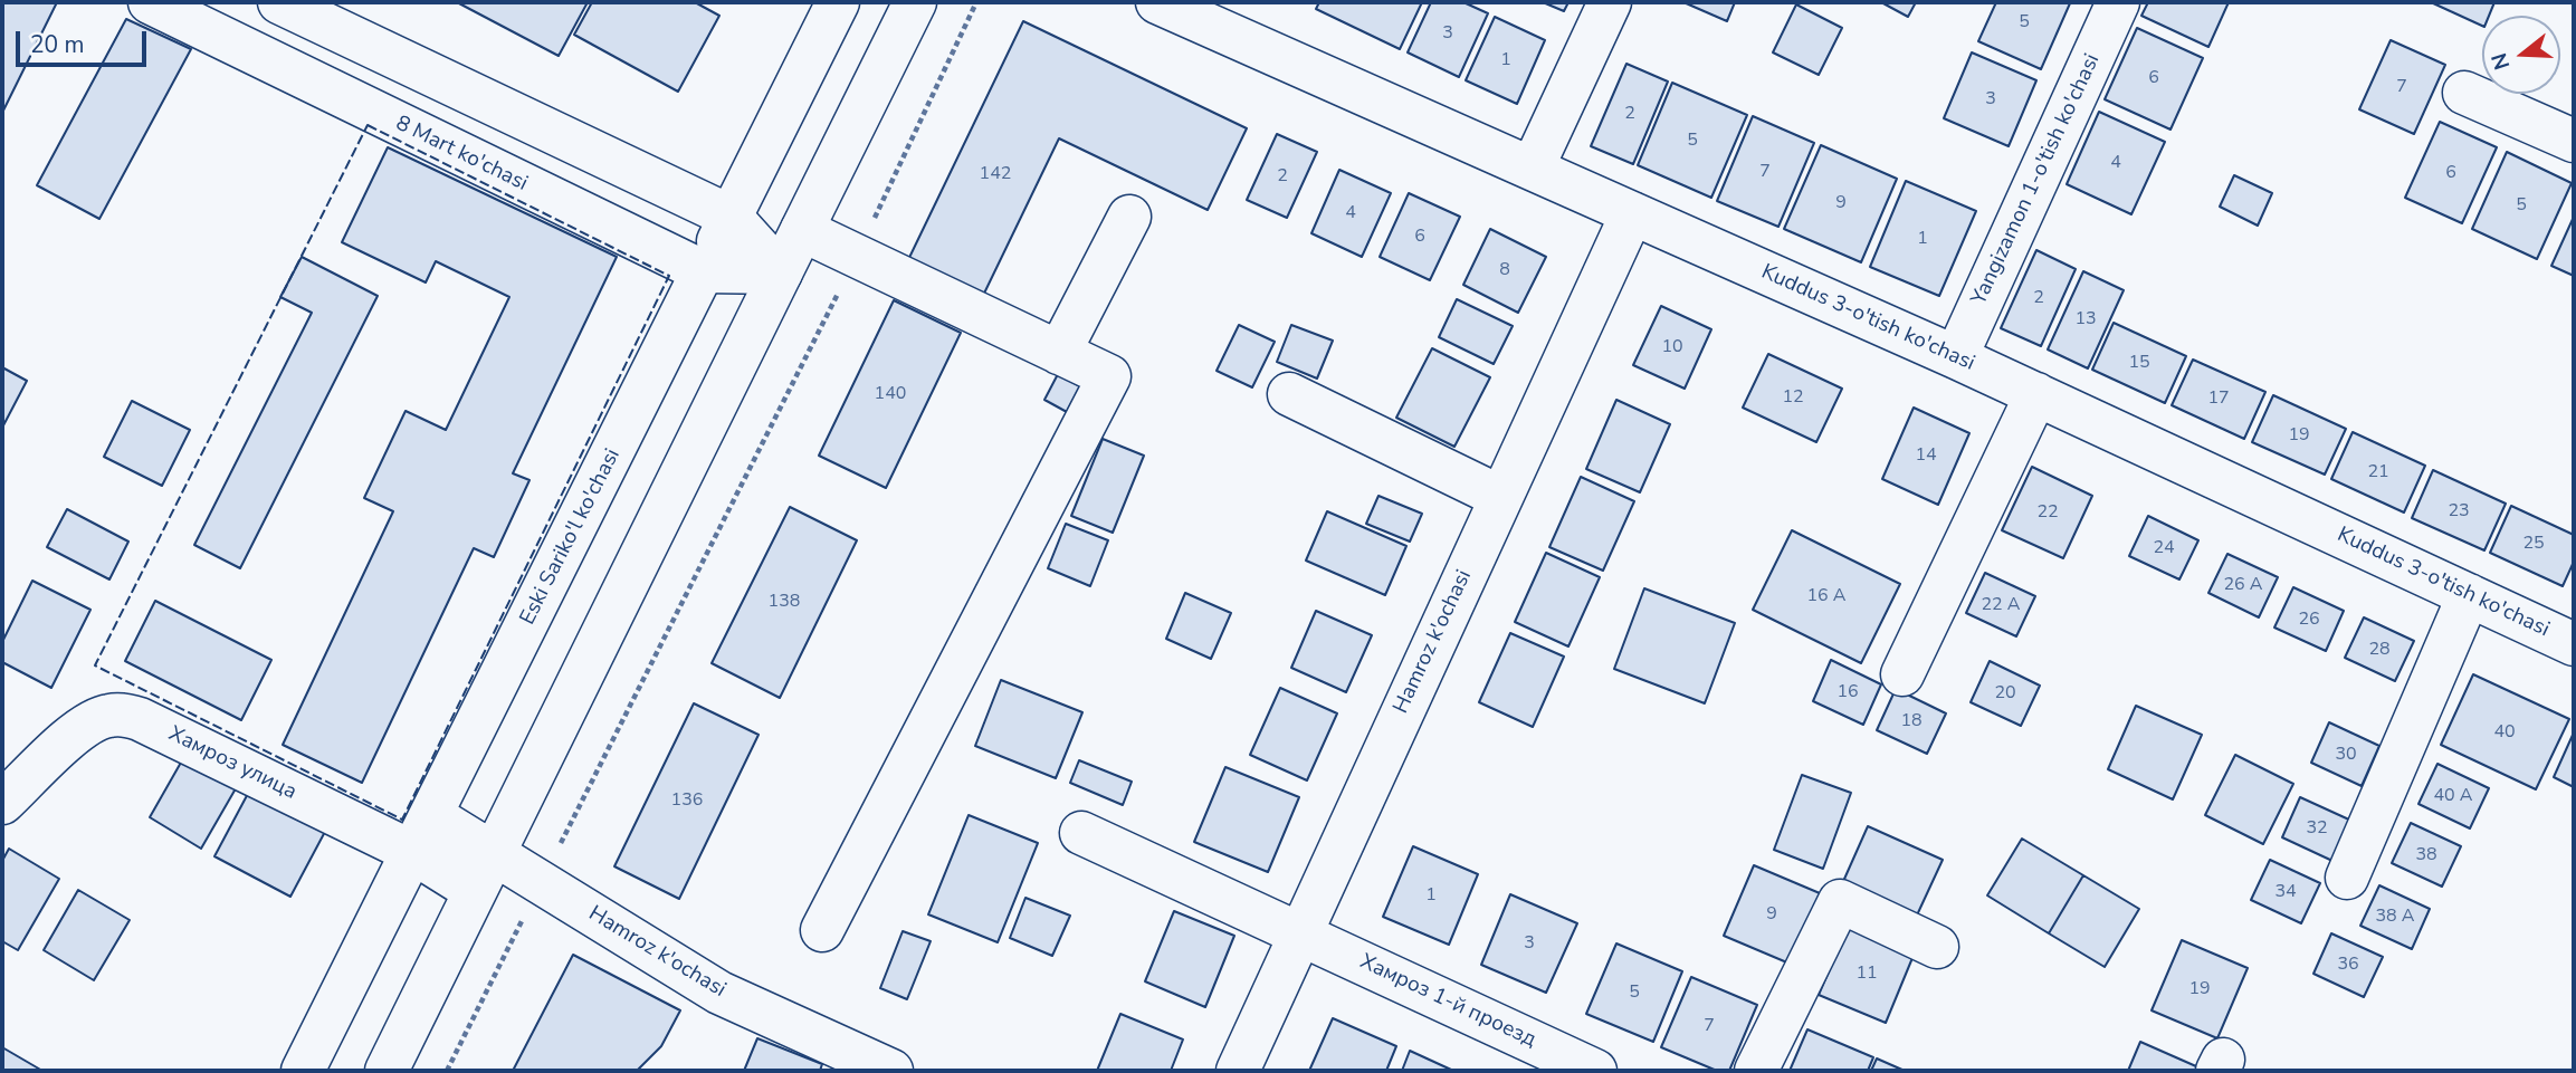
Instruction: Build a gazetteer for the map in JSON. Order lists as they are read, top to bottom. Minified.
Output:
{"streets":{"street":["8 Mart ko'chasi","Yangizamon 1-o'tish ko'chasi","Kuddus 3-o'tish ko'chasi","Eski Sariko'l ko'chasi","Hamroz k'ochasi","Хамроз улица","Хамроз 1-й проезд"]},"crossings":[["8 Mart ko'chasi","Eski Sariko'l ko'chasi"],["Yangizamon 1-o'tish ko'chasi","Kuddus 3-o'tish ko'chasi"],["Kuddus 3-o'tish ko'chasi","Hamroz k'ochasi"],["Eski Sariko'l ko'chasi","Hamroz k'ochasi"],["Eski Sariko'l ko'chasi","Хамроз улица"],["Hamroz k'ochasi","Хамроз улица"],["Hamroz k'ochasi","Хамроз 1-й проезд"]],"house_numbers":["5","3","1","6","7","3","2","5","4","7","6","142","2","9","5","4","6","1","8","2","13","10","15","140","12","17","19","14","21","23","22","25","24","26 A","16 A","138","22 A","26","28","16","20","18","40","30","40 A","136","32","38","34","1","9","38 A","3","36","11","19","5","7"],"scale_bar":"20 m","north":"left"}
